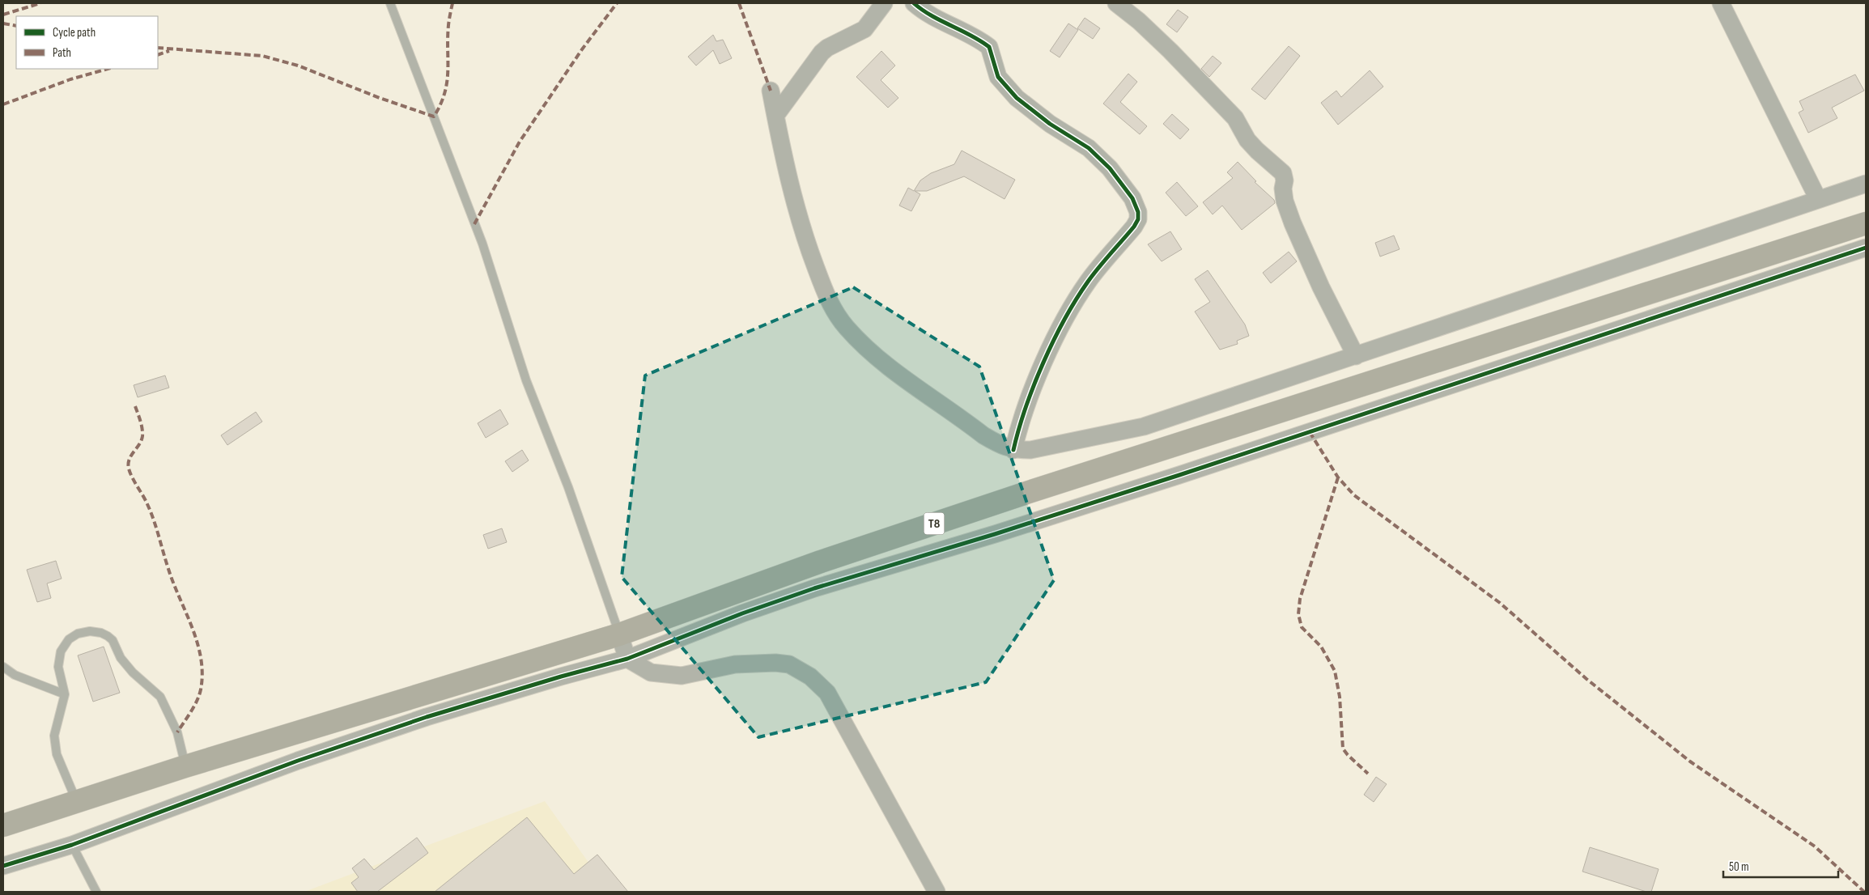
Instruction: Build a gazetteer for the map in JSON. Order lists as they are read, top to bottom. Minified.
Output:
{"streets":{"highway":["T8"]},"legend":["Cycle path","Path"],"scale_bar":"50 m"}
